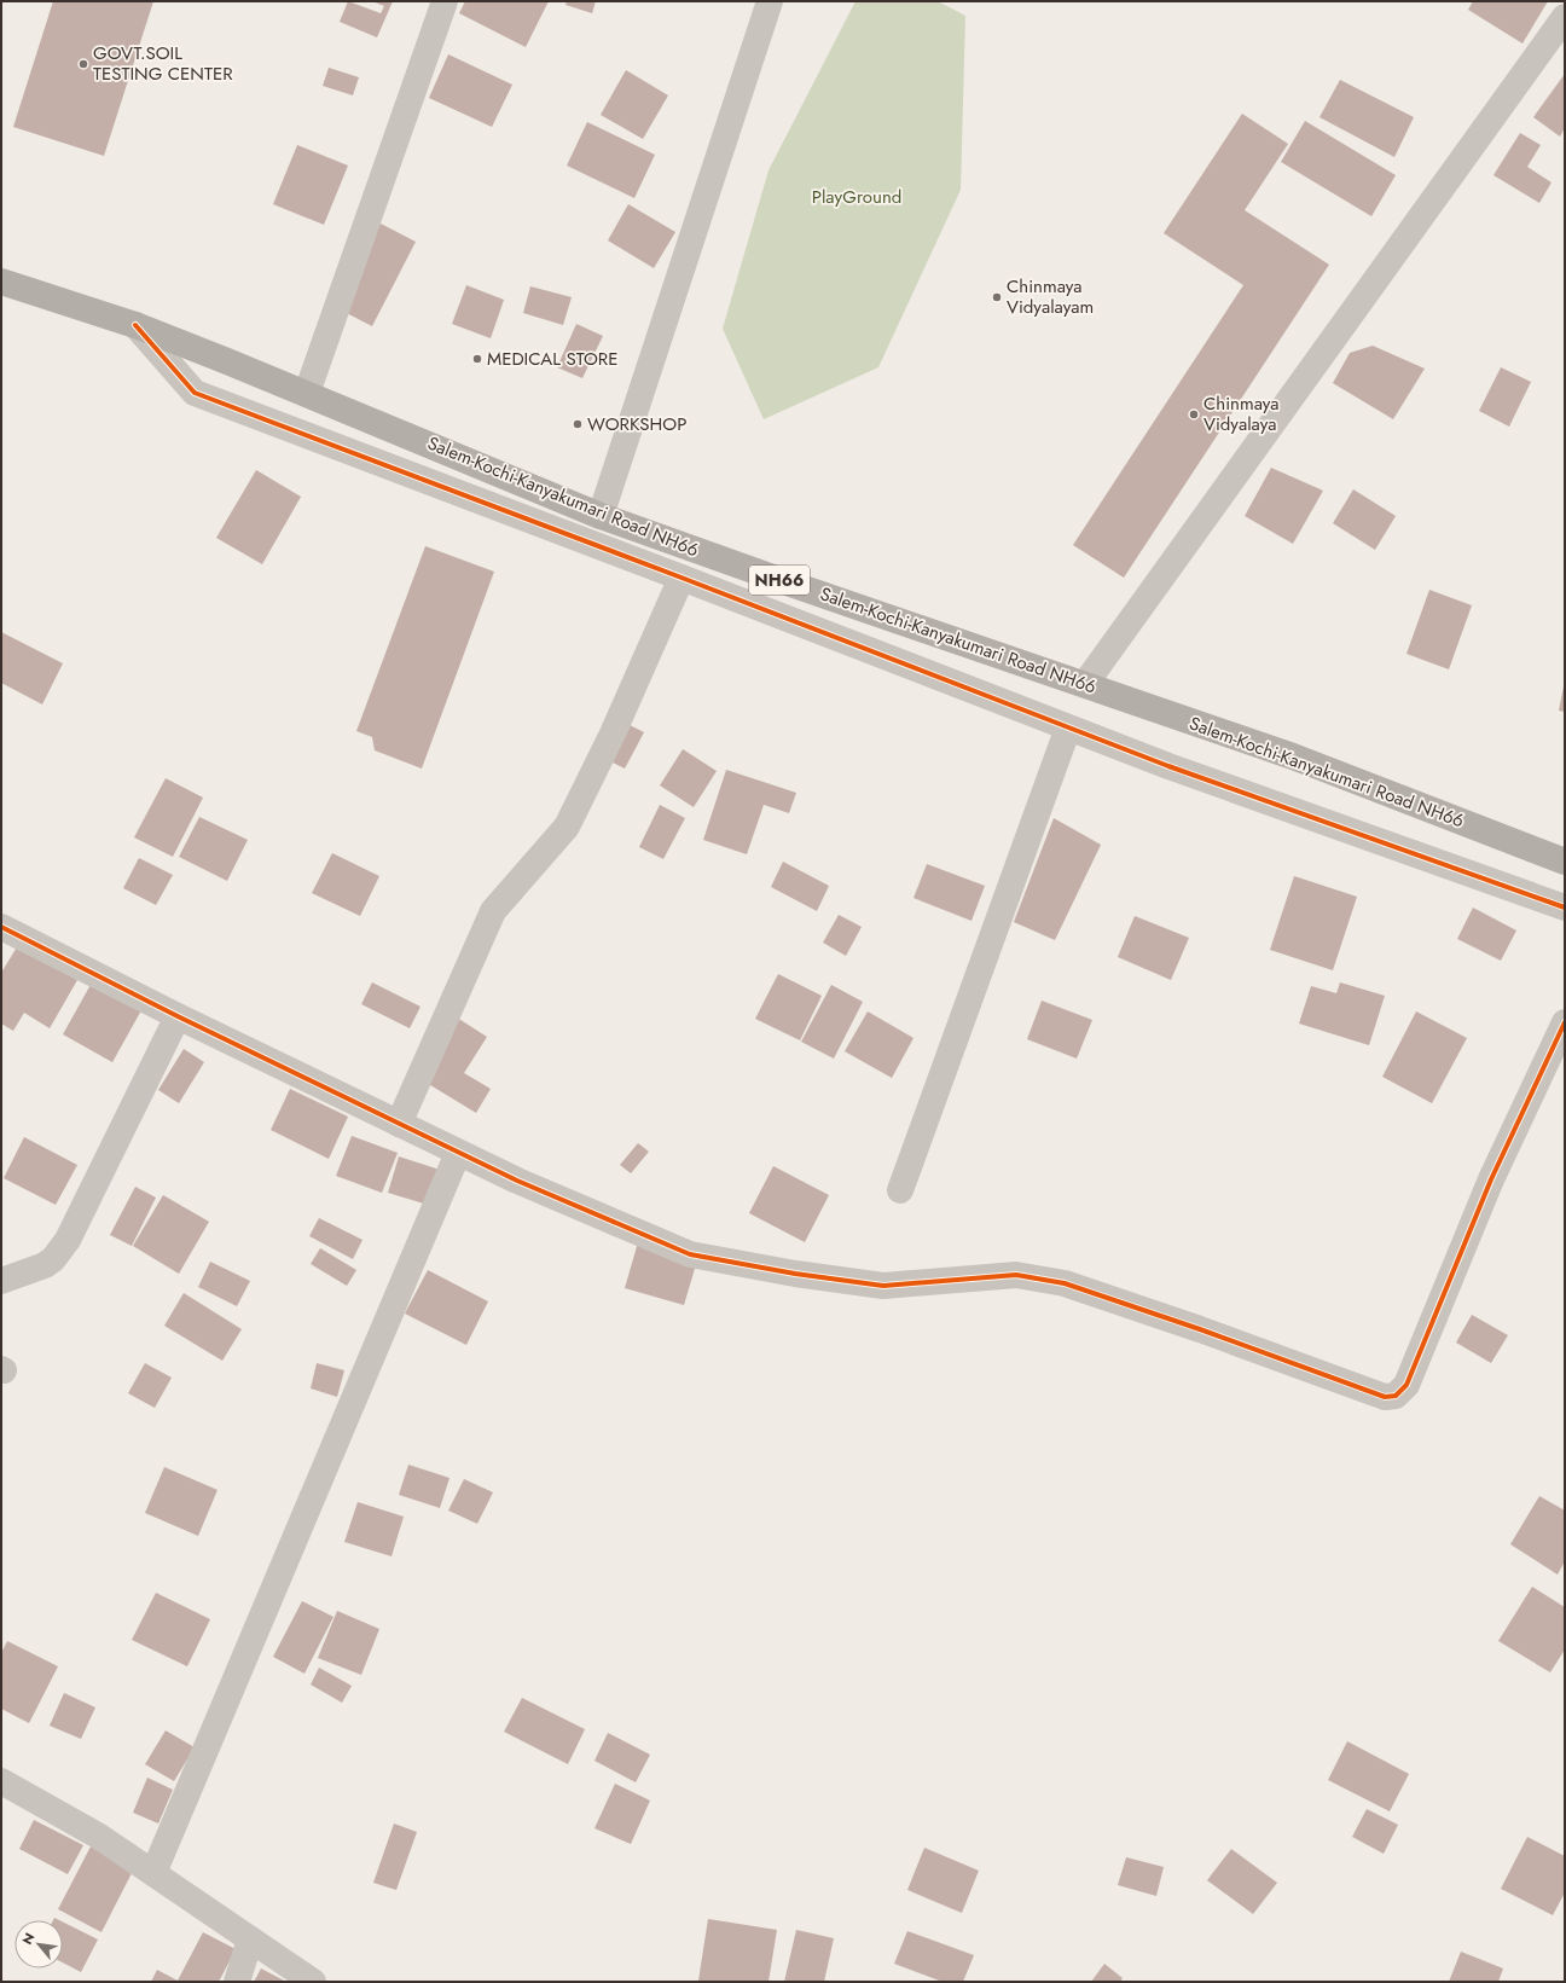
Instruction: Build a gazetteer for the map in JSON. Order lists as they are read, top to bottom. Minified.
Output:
{"streets":{"highway":["Salem-Kochi-Kanyakumari Road NH66","NH66"]},"parks":["PlayGround"],"places":["GOVT.SOIL TESTING CENTER","Chinmaya Vidyalayam","MEDICAL STORE","Chinmaya Vidyalaya","WORKSHOP"],"north":"top left"}
